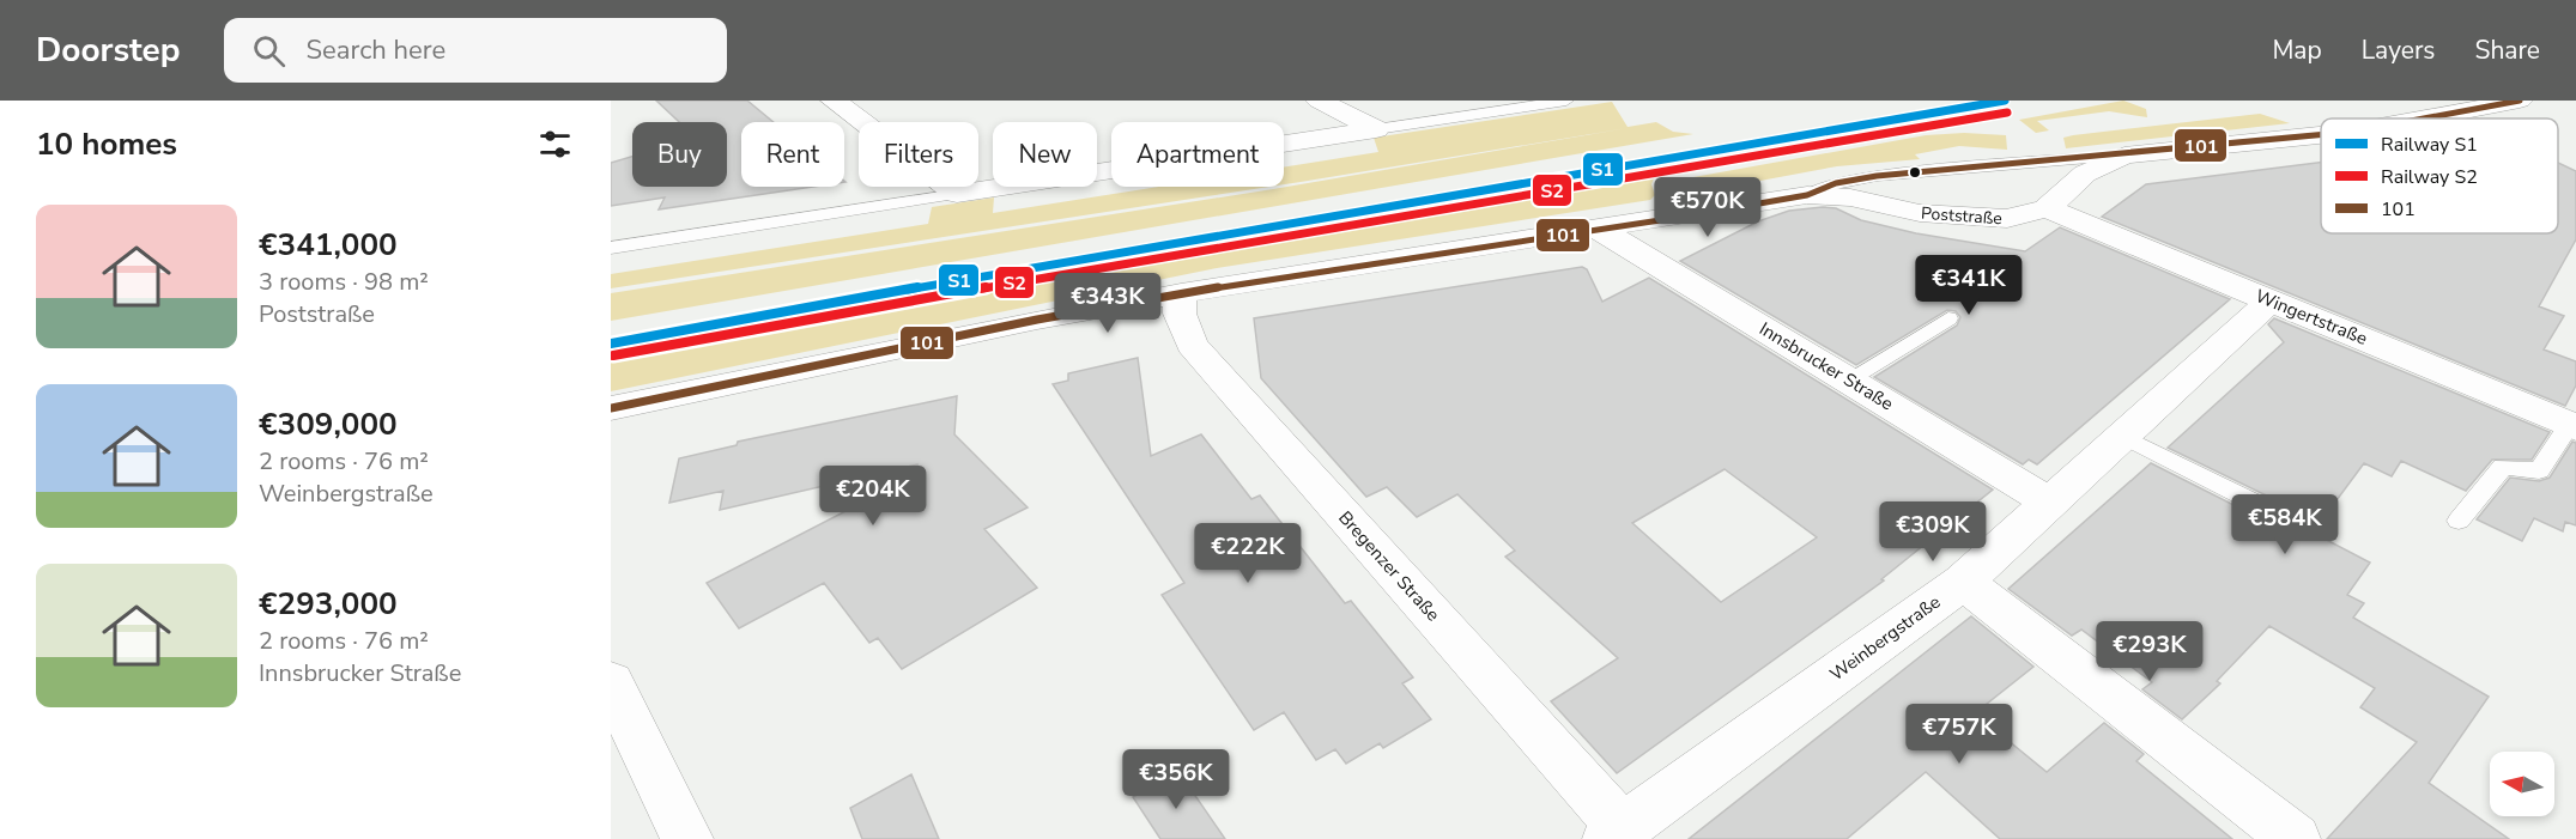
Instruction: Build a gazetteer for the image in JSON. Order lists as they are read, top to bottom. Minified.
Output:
{"streets":{"street":["Poststraße","Wingertstraße","Innsbrucker Straße","Bregenzer Straße","Weinbergstraße"]},"crossings":[["Poststraße","Wingertstraße"],["Poststraße","Innsbrucker Straße"],["Poststraße","Bregenzer Straße"],["Wingertstraße","Weinbergstraße"],["Innsbrucker Straße","Weinbergstraße"],["Bregenzer Straße","Weinbergstraße"]],"lines":["rail line S1","transit line 101","rail line S2"],"legend":["Railway S1","Railway S2","101"],"north":"left","page":{"header":"Doorstep","search":"Search here","nav":["Map","Layers","Share"],"heading":"10 homes","chip":["Buy","Rent","Filters","New","Apartment"],"price":["€570K","€341K","€343K","€204K","€584K","€309K","€222K","€293K","€757K","€356K"],"list":[{"name":"€341,000","note":"3 rooms · 98 m² · Poststraße"},{"name":"€309,000","note":"2 rooms · 76 m² · Weinbergstraße"},{"name":"€293,000","note":"2 rooms · 76 m² · Innsbrucker Straße"}]}}
